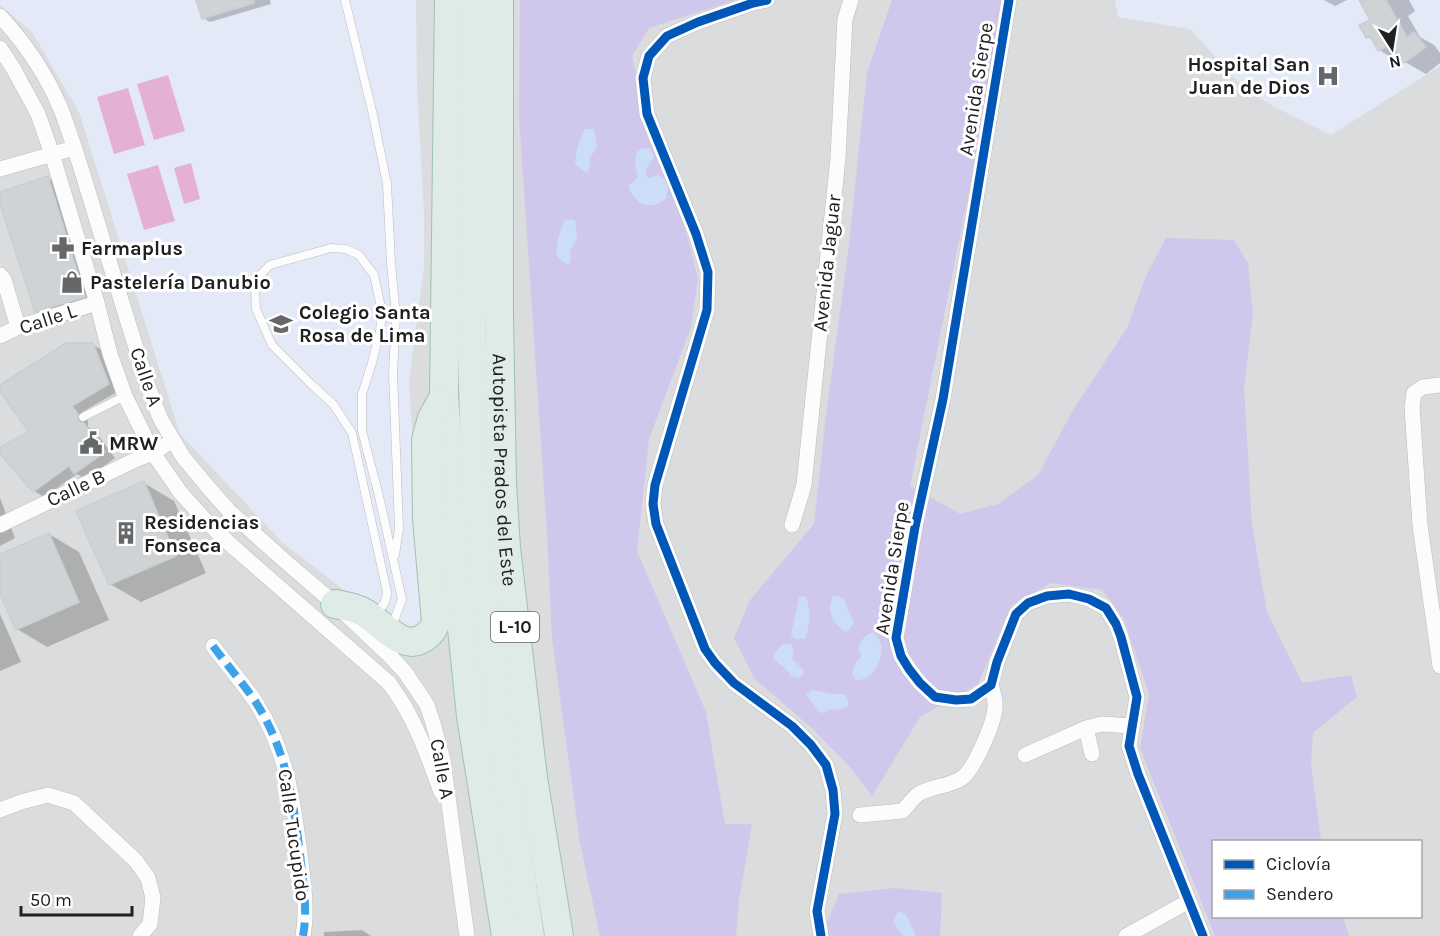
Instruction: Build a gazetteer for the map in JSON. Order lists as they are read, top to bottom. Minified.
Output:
{"streets":{"highway":["Autopista Prados del Este","L-10"],"street":["Avenida Sierpe","Avenida Jaguar","Calle L","Calle A","Calle B","Calle Tucupido"]},"crossings":[["Calle L","Calle A"],["Calle A","Calle B"]],"places":{"hospital":["Hospital San Juan de Dios"],"pharmacy":["Farmaplus"],"shop":["Pastelería Danubio"],"school or university":["Colegio Santa Rosa de Lima"],"public building":["MRW"],"building":["Residencias Fonseca"]},"legend":["Ciclovía","Sendero"],"scale_bar":"50 m","north":"bottom"}
